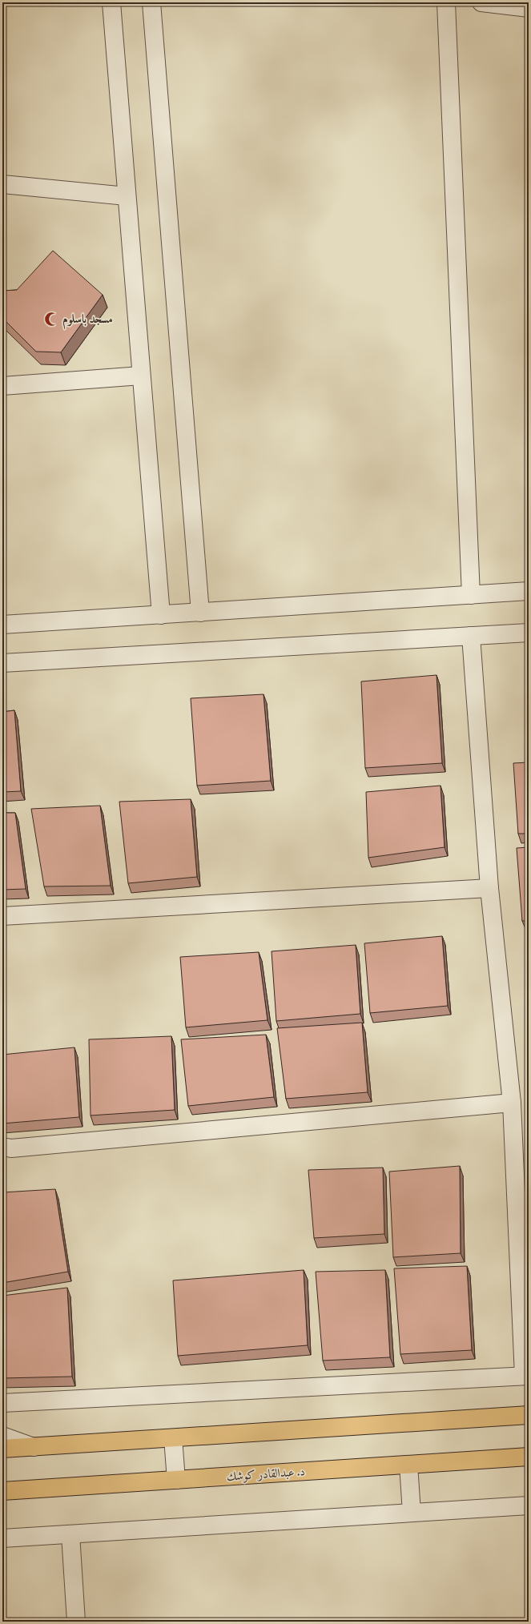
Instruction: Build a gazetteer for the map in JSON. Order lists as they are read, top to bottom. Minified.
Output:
{"streets":{"main road":["د. عبدالقادر كوشك"]},"places":{"mosque":["مسجد باسلوم"]}}
